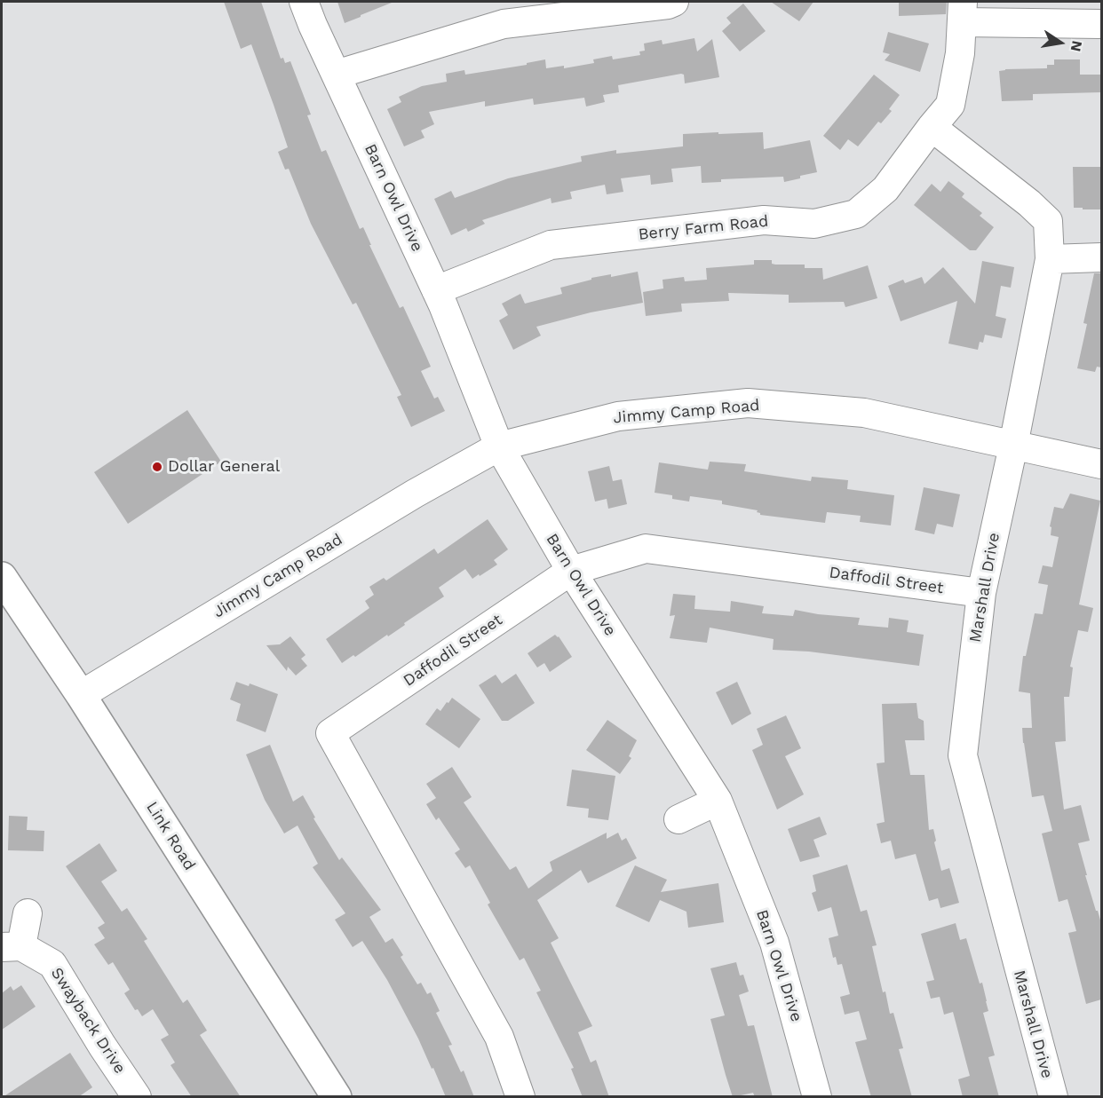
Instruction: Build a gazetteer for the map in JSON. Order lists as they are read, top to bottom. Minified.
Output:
{"streets":{"main road":["Link Road"],"street":["Barn Owl Drive","Berry Farm Road","Jimmy Camp Road","Daffodil Street","Marshall Drive","Swayback Drive"]},"crossings":[["Barn Owl Drive","Berry Farm Road"],["Barn Owl Drive","Jimmy Camp Road"],["Barn Owl Drive","Daffodil Street"],["Berry Farm Road","Marshall Drive"],["Jimmy Camp Road","Marshall Drive"],["Jimmy Camp Road","Link Road"],["Daffodil Street","Marshall Drive"]],"places":["Dollar General"],"north":"right"}
